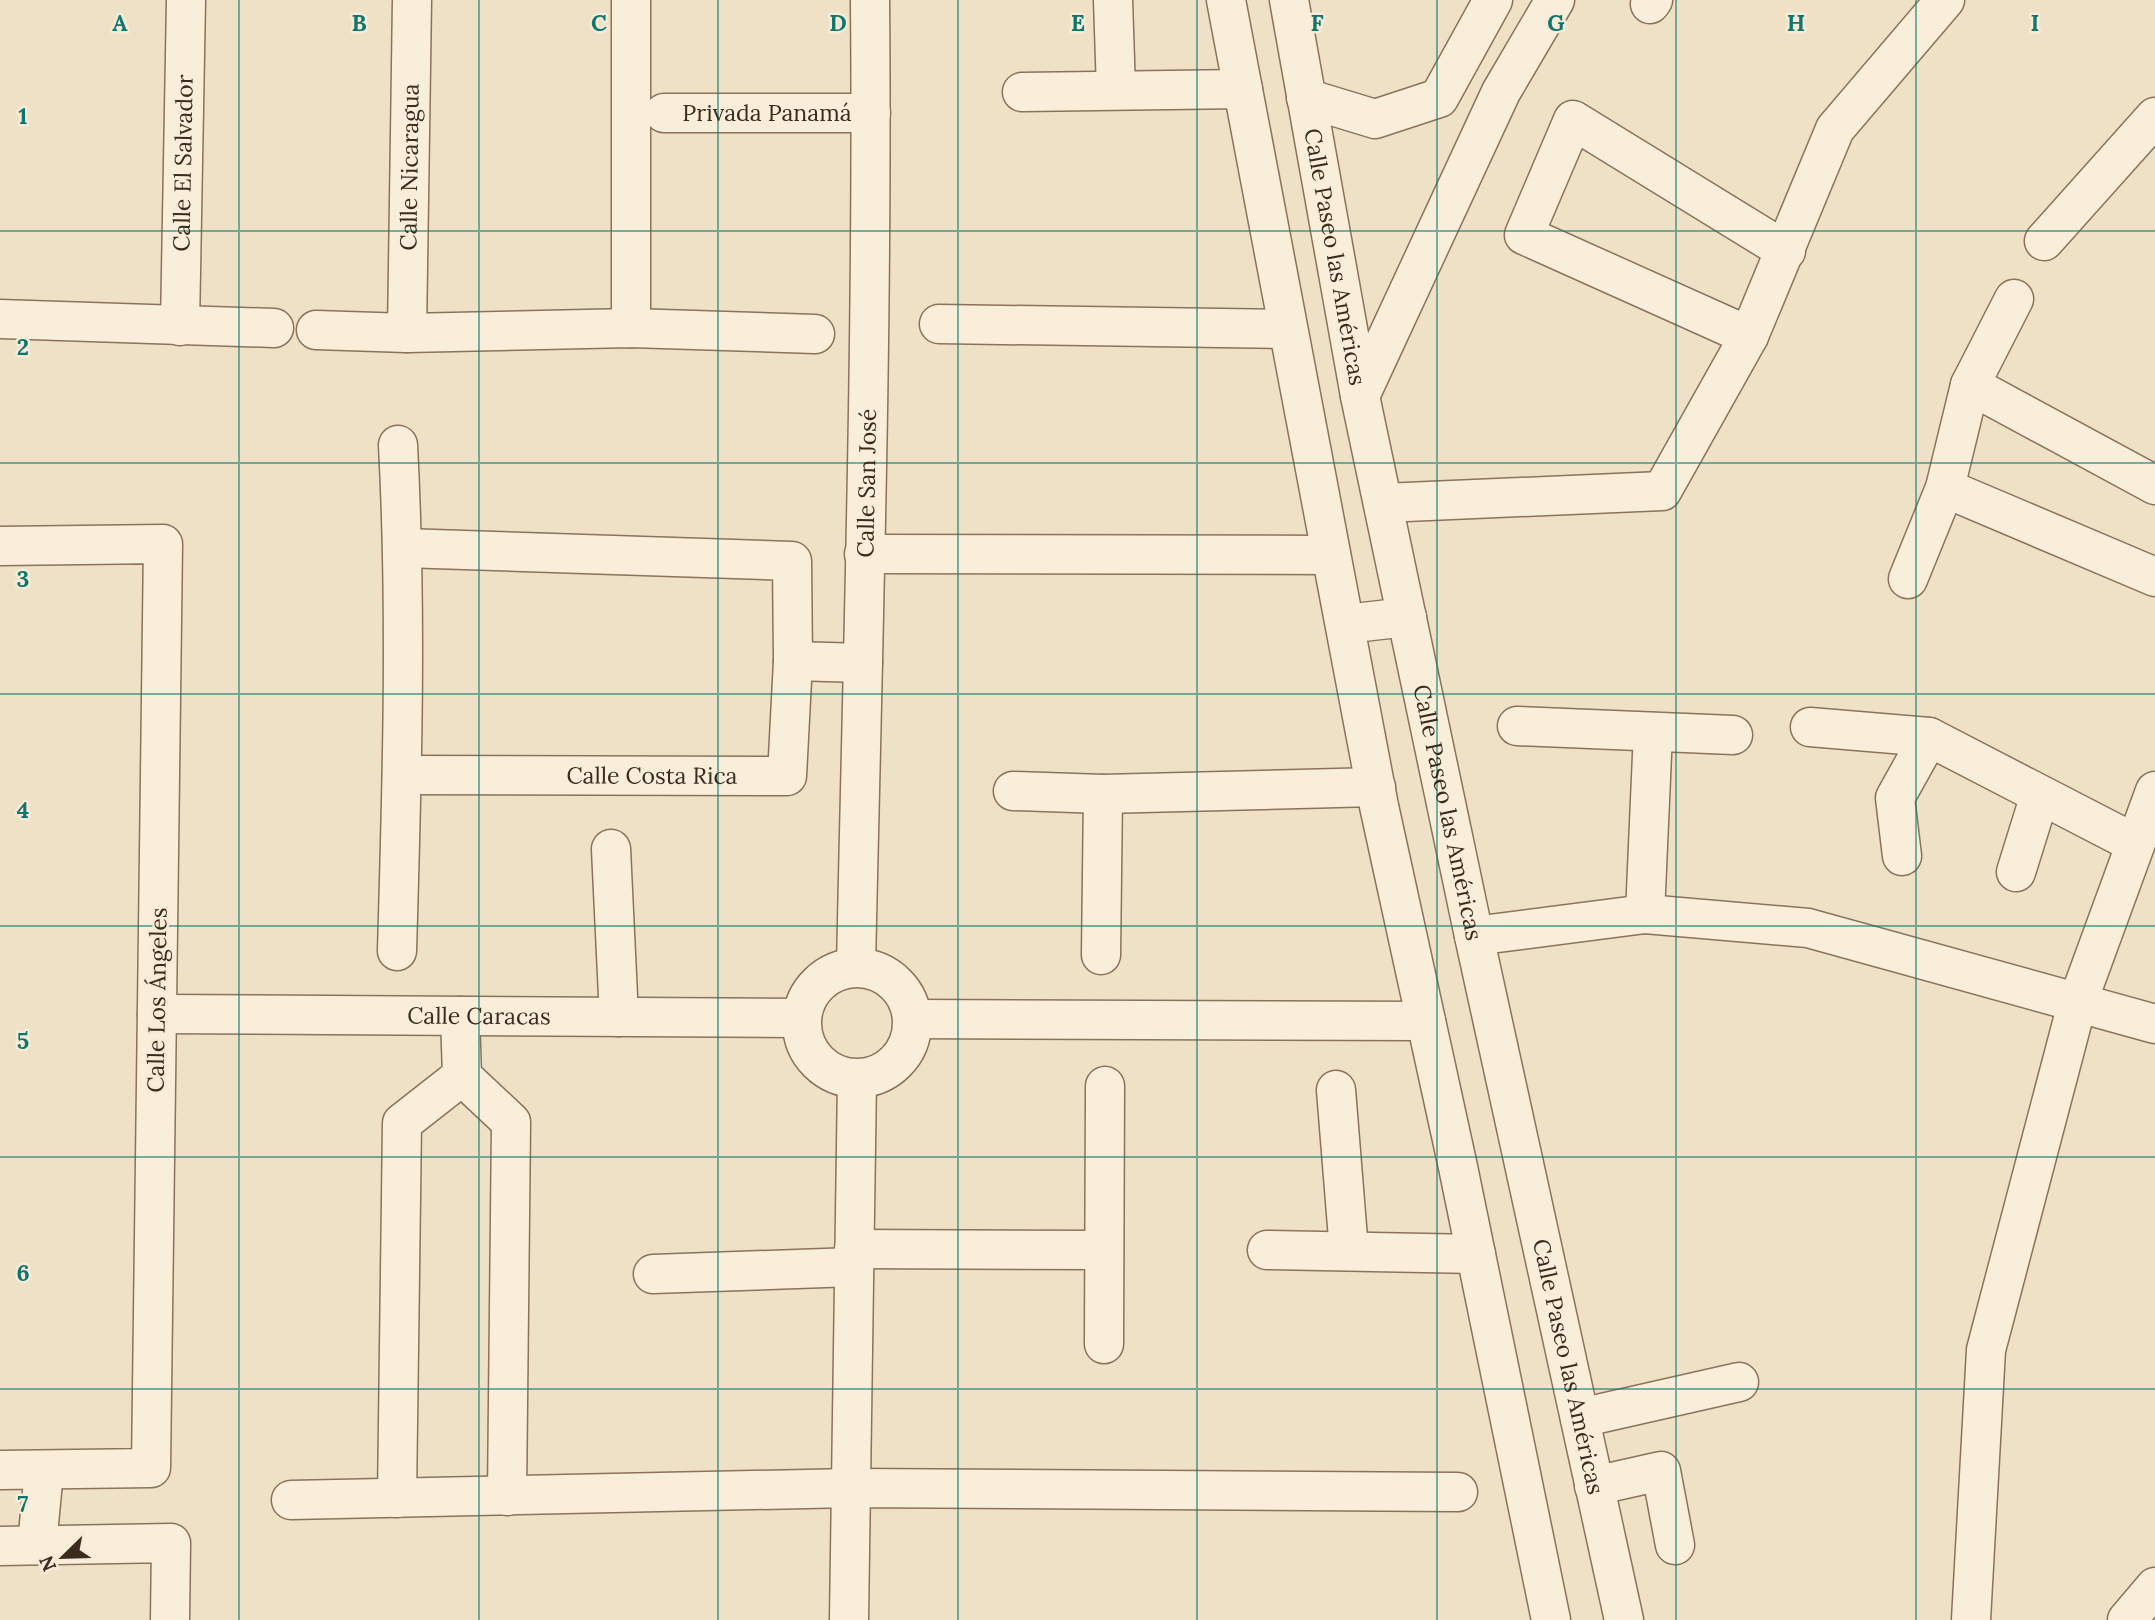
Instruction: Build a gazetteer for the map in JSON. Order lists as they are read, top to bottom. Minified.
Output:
{"streets":{"street":["Privada Panamá","Calle El Salvador","Calle Nicaragua","Calle Paseo las Américas","Calle San José","Calle Costa Rica","Calle Los Ángeles","Calle Caracas"]},"crossings":[["Privada Panamá","Calle San José"],["Calle San José","Calle Caracas"],["Calle Los Ángeles","Calle Caracas"]],"north":"bottom left","grid":{"columns":["A","B","C","D","E","F","G","H","I"],"rows":["1","2","3","4","5","6","7"]}}
